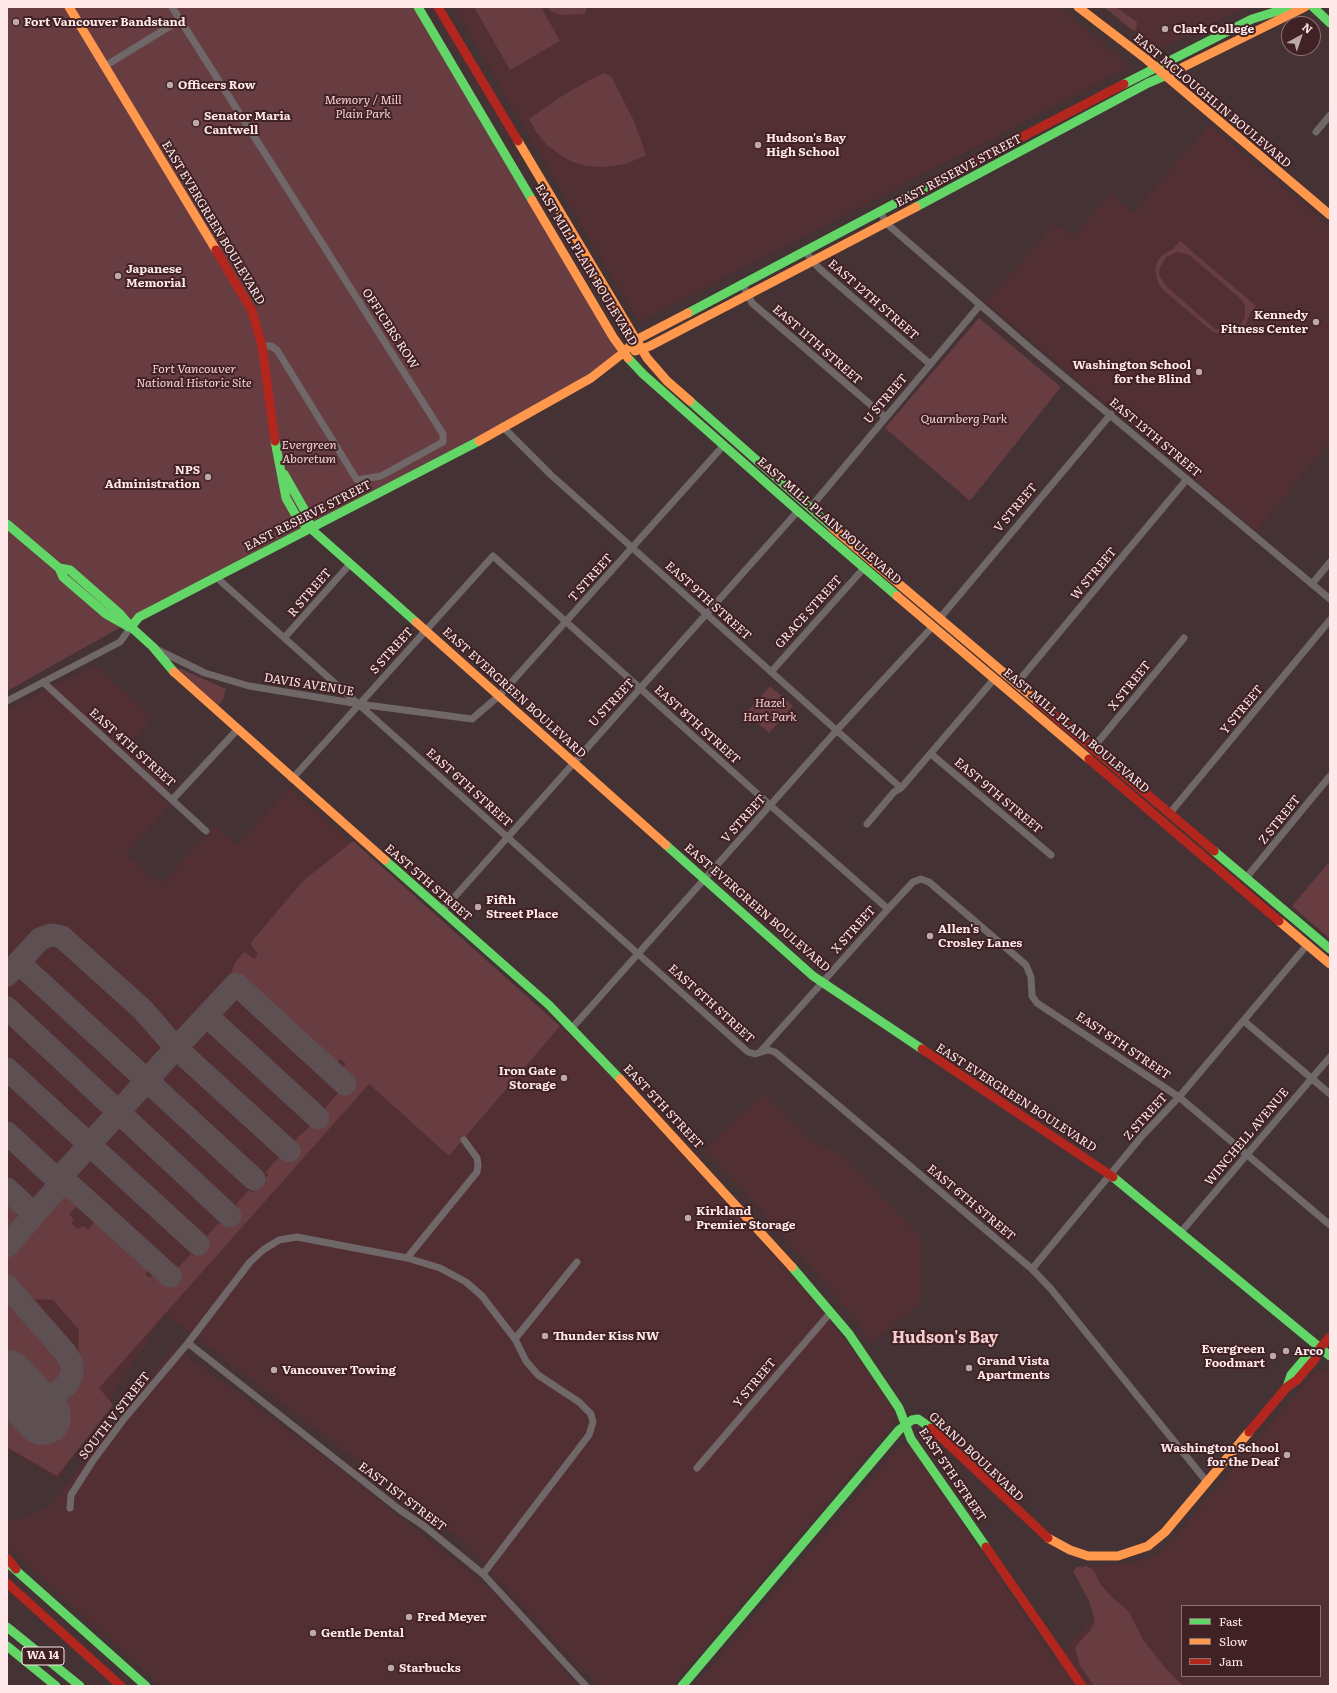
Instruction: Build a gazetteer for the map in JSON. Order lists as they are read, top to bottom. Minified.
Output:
{"streets":{"main road":["EAST MCLOUGHLIN BOULEVARD","EAST RESERVE STREET","EAST EVERGREEN BOULEVARD","EAST MILL PLAIN BOULEVARD","EAST 5TH STREET","GRAND BOULEVARD","WA 14"],"street":["EAST 12TH STREET","OFFICERS ROW","EAST 11TH STREET","U STREET","EAST 13TH STREET","V STREET","W STREET","T STREET","R STREET","EAST 9TH STREET","GRACE STREET","S STREET","DAVIS AVENUE","X STREET","Y STREET","EAST 8TH STREET","EAST 4TH STREET","EAST 6TH STREET","Z STREET","WINCHELL AVENUE","SOUTH V STREET","EAST 1ST STREET"]},"crossings":[["EAST MCLOUGHLIN BOULEVARD","EAST RESERVE STREET"],["EAST RESERVE STREET","EAST EVERGREEN BOULEVARD"],["EAST RESERVE STREET","EAST MILL PLAIN BOULEVARD"],["EAST RESERVE STREET","EAST 12TH STREET"],["EAST RESERVE STREET","EAST 11TH STREET"],["EAST RESERVE STREET","EAST 13TH STREET"],["EAST RESERVE STREET","EAST 9TH STREET"],["EAST RESERVE STREET","EAST 4TH STREET"],["EAST RESERVE STREET","EAST 6TH STREET"],["EAST RESERVE STREET","EAST 5TH STREET"],["EAST EVERGREEN BOULEVARD","OFFICERS ROW"],["EAST EVERGREEN BOULEVARD","U STREET"],["EAST EVERGREEN BOULEVARD","V STREET"],["EAST EVERGREEN BOULEVARD","T STREET"],["EAST EVERGREEN BOULEVARD","R STREET"],["EAST EVERGREEN BOULEVARD","S STREET"],["EAST EVERGREEN BOULEVARD","X STREET"],["EAST EVERGREEN BOULEVARD","Z STREET"],["EAST EVERGREEN BOULEVARD","WINCHELL AVENUE"],["EAST EVERGREEN BOULEVARD","GRAND BOULEVARD"],["EAST MILL PLAIN BOULEVARD","U STREET"],["EAST MILL PLAIN BOULEVARD","V STREET"],["EAST MILL PLAIN BOULEVARD","W STREET"],["EAST MILL PLAIN BOULEVARD","T STREET"],["EAST MILL PLAIN BOULEVARD","GRACE STREET"],["EAST MILL PLAIN BOULEVARD","X STREET"],["EAST MILL PLAIN BOULEVARD","Y STREET"],["EAST MILL PLAIN BOULEVARD","Z STREET"],["EAST 12TH STREET","U STREET"],["EAST 11TH STREET","U STREET"],["U STREET","EAST 13TH STREET"],["U STREET","EAST 9TH STREET"],["U STREET","EAST 8TH STREET"],["U STREET","EAST 6TH STREET"],["U STREET","EAST 5TH STREET"],["EAST 13TH STREET","V STREET"],["EAST 13TH STREET","W STREET"],["V STREET","EAST 9TH STREET"],["V STREET","EAST 8TH STREET"],["V STREET","EAST 6TH STREET"],["V STREET","EAST 5TH STREET"],["T STREET","EAST 9TH STREET"],["T STREET","DAVIS AVENUE"],["T STREET","EAST 8TH STREET"],["R STREET","EAST 6TH STREET"],["EAST 9TH STREET","GRACE STREET"],["S STREET","DAVIS AVENUE"],["S STREET","EAST 8TH STREET"],["S STREET","EAST 6TH STREET"],["S STREET","EAST 5TH STREET"],["DAVIS AVENUE","EAST 6TH STREET"],["DAVIS AVENUE","EAST 5TH STREET"],["X STREET","EAST 8TH STREET"],["X STREET","EAST 6TH STREET"],["Y STREET","EAST 5TH STREET"],["EAST 8TH STREET","Z STREET"],["EAST 8TH STREET","WINCHELL AVENUE"],["EAST 6TH STREET","Z STREET"],["EAST 6TH STREET","GRAND BOULEVARD"],["EAST 5TH STREET","GRAND BOULEVARD"],["SOUTH V STREET","EAST 1ST STREET"]],"districts":["Hudson's Bay"],"parks":["Memory / Mill Plain Park","Fort Vancouver National Historic Site","Quarnberg Park","Evergreen Aboretum","Hazel Hart Park"],"places":["Fort Vancouver Bandstand","Clark College","Officers Row","Senator Maria Cantwell","Hudson's Bay High School","Japanese Memorial","Kennedy Fitness Center","Washington School for the Blind","NPS Administration","Fifth Street Place","Allen's Crosley Lanes","Iron Gate Storage","Kirkland Premier Storage","Thunder Kiss NW","Arco","Evergreen Foodmart","Grand Vista Apartments","Vancouver Towing","Washington School for the Deaf","Fred Meyer","Gentle Dental","Starbucks"],"legend":["Fast","Slow","Jam"],"north":"top right"}
